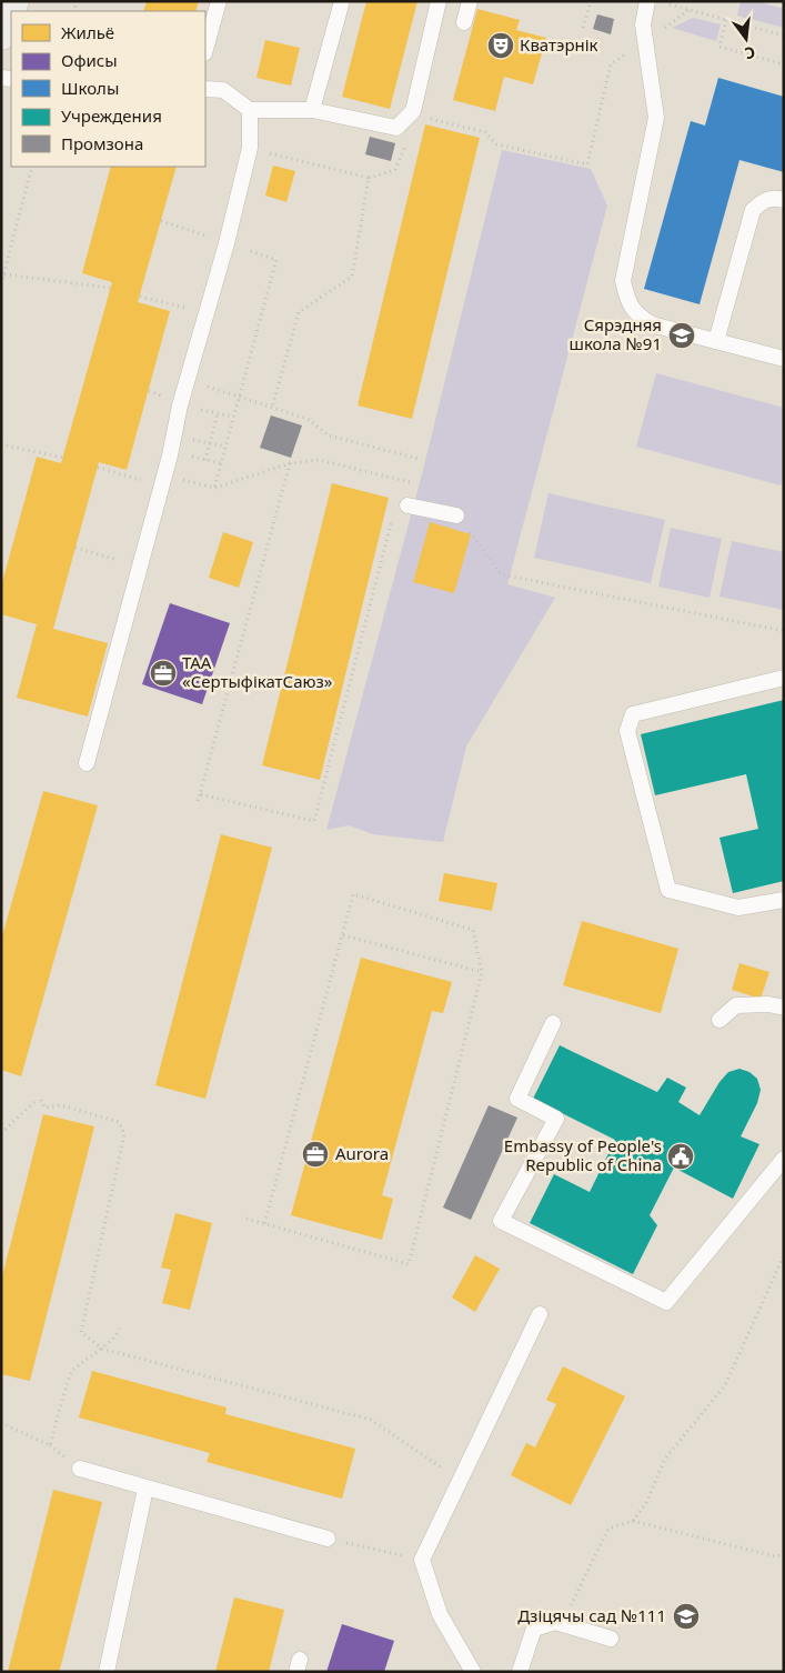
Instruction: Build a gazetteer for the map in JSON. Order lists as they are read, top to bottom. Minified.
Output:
{"places":{"theatre":["Кватэрнік"],"school or university":["Сярэдняя школа №91","Дзіцячы сад №111"],"office":["ТАА «СертыфікатСаюз»","Aurora"],"public building":["Embassy of People's Republic of China"]},"legend":["Жильё","Офисы","Школы","Учреждения","Промзона"],"north":"bottom"}
